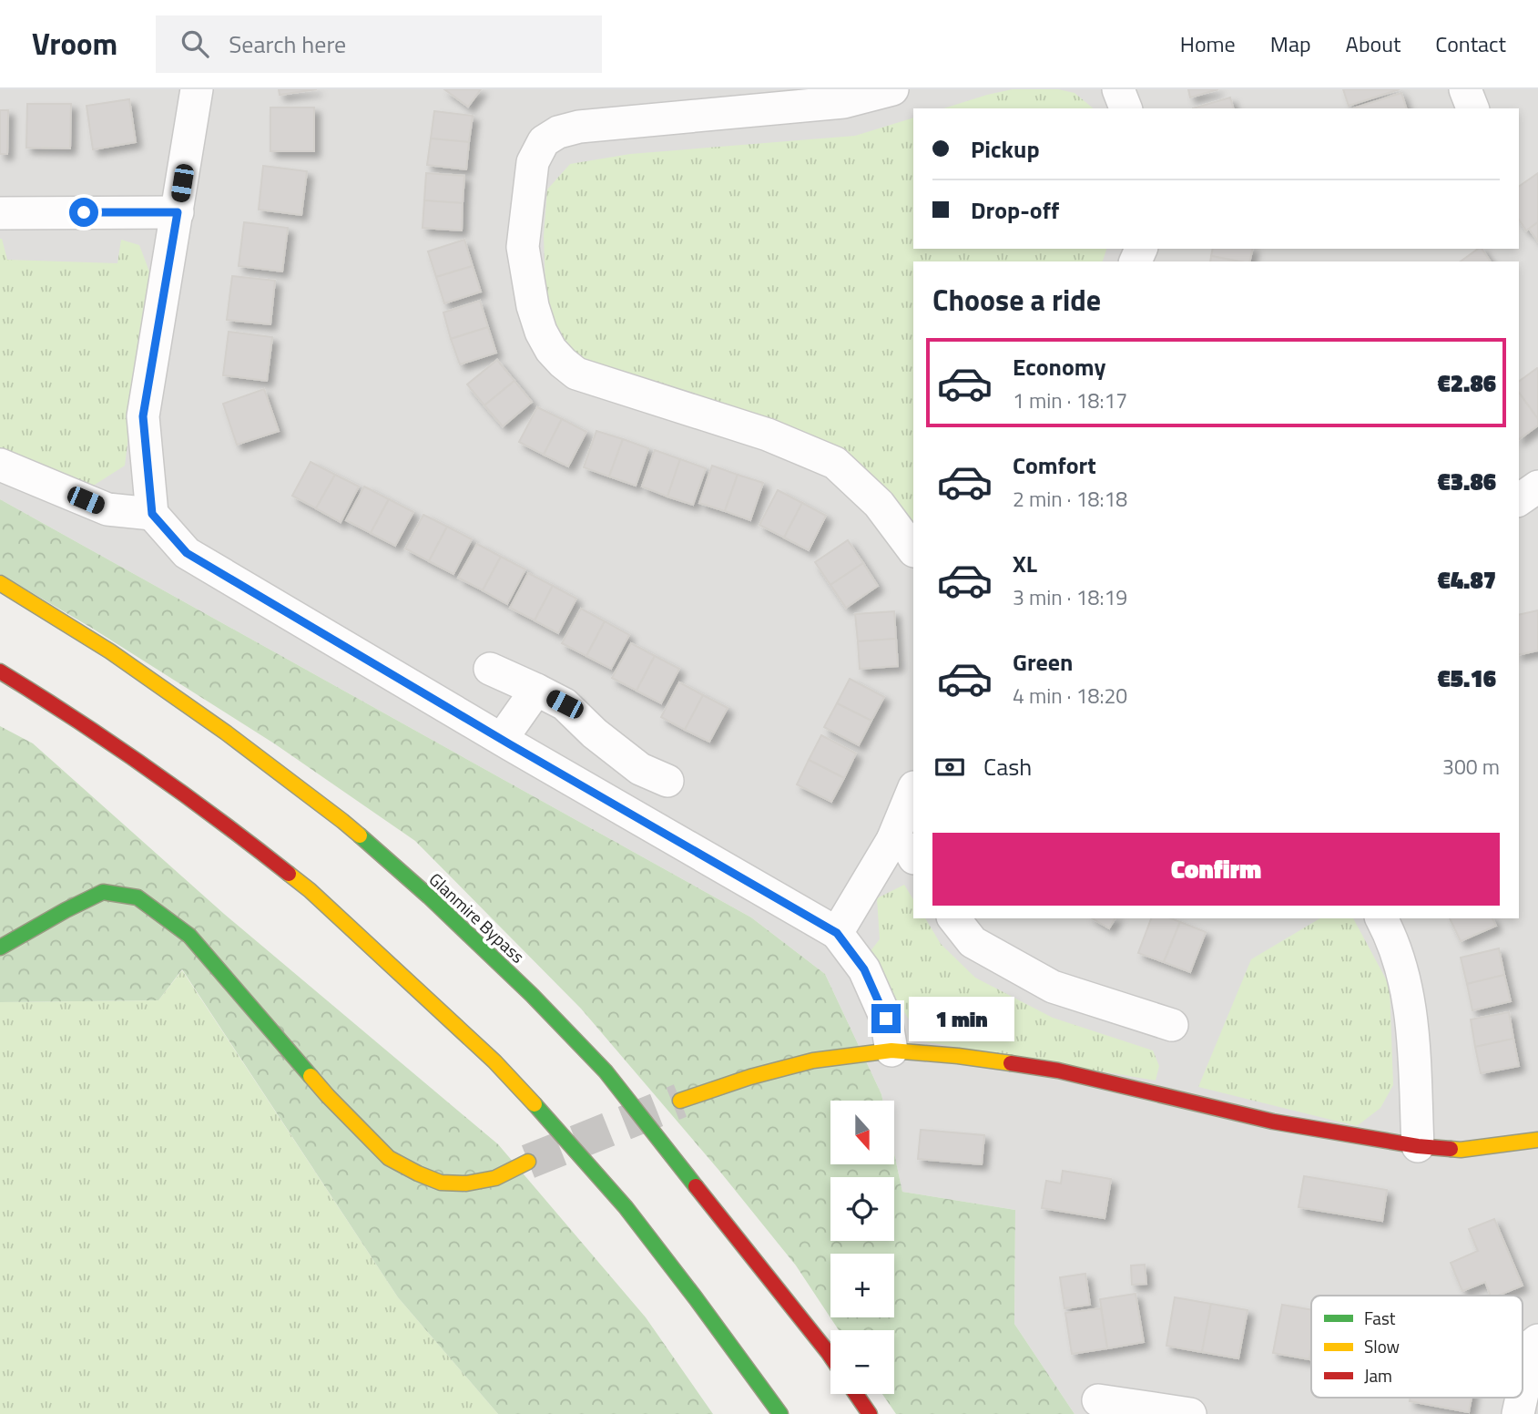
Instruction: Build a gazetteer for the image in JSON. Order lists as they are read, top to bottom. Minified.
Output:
{"streets":{"main road":["Glanmire Bypass"]},"legend":["Fast","Slow","Jam"],"north":"bottom","page":{"header":"Vroom","search":"Search here","nav":["Home","Map","About","Contact"],"banner":["Pickup","Drop-off"],"heading":"Choose a ride","list":[{"name":"Economy","note":"1 min · 18:17","value":"€2.86"},{"name":"Comfort","note":"2 min · 18:18","value":"€3.86"},{"name":"XL","note":"3 min · 18:19","value":"€4.87"},{"name":"Green","note":"4 min · 18:20","value":"€5.16"}],"pay":["Cash","300 m"],"buttons":"Confirm","bubble":"1 min","map_buttons":["+","−"]}}
